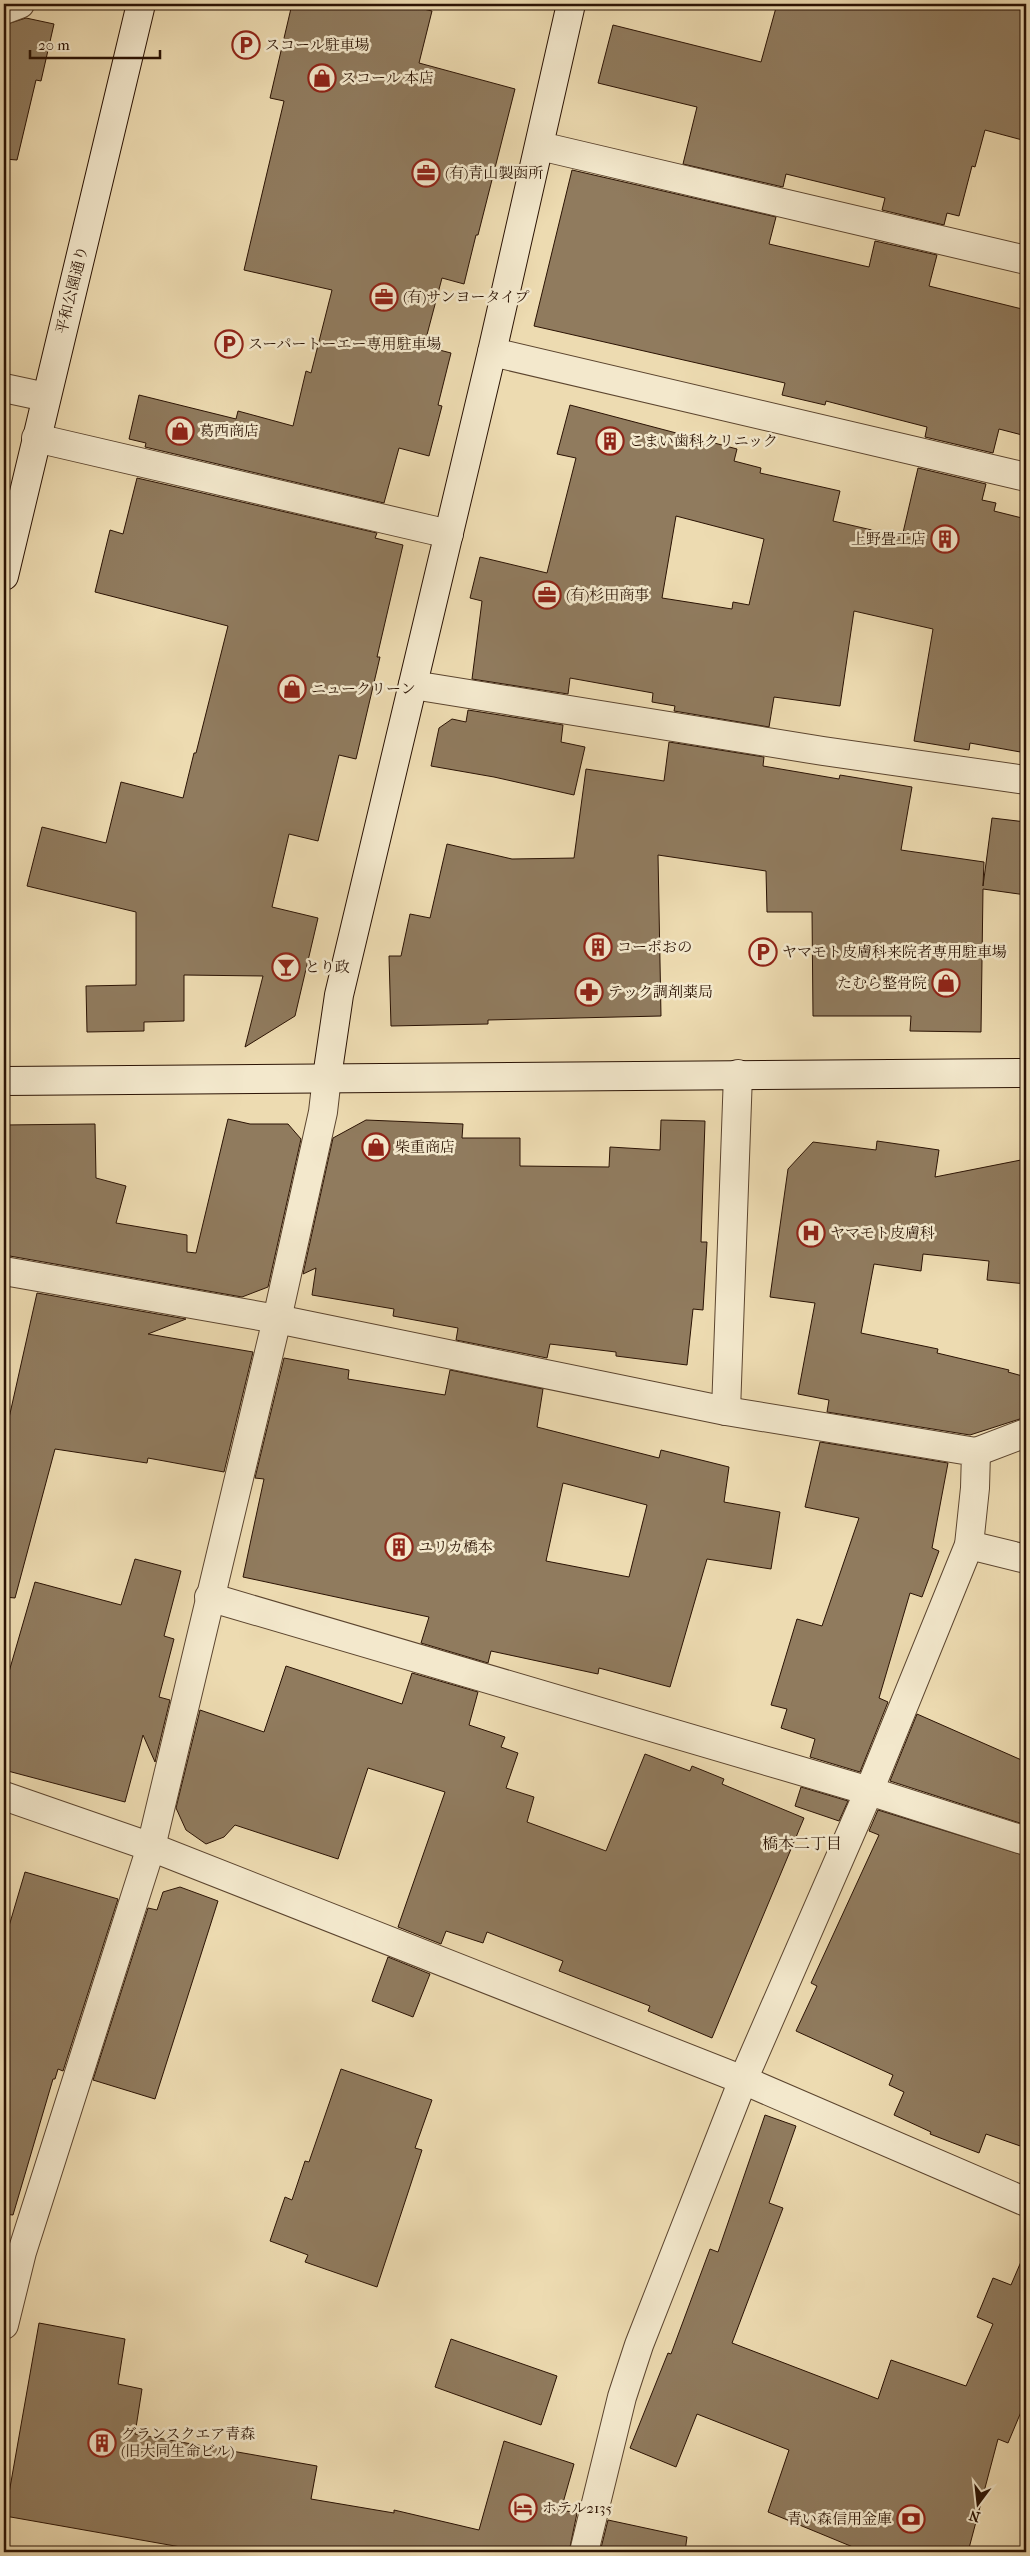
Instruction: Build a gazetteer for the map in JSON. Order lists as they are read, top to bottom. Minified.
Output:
{"streets":{"street":["平和公園通り"]},"districts":["橋本二丁目"],"places":{"parking":["スコール駐車場","スーパートーエー専用駐車場","ヤマモト皮膚科来院者専用駐車場"],"shop":["スコール 本店","葛西商店","ニュークリーン","たむら整骨院","柴重商店"],"office":["(有)青山製函所","(有)サンヨータイプ","(有)杉田商事"],"building":["こまい歯科クリニック","上野畳工店","コーポおの","ユリカ橋本","グランスクエア青森 (旧大同生命ビル)"],"bar":["とり政"],"pharmacy":["テック調剤薬局"],"hospital":["ヤマモト皮膚科"],"hotel":["ホテル2135"],"bank":["青い森信用金庫"]},"scale_bar":"20 m","north":"bottom"}
